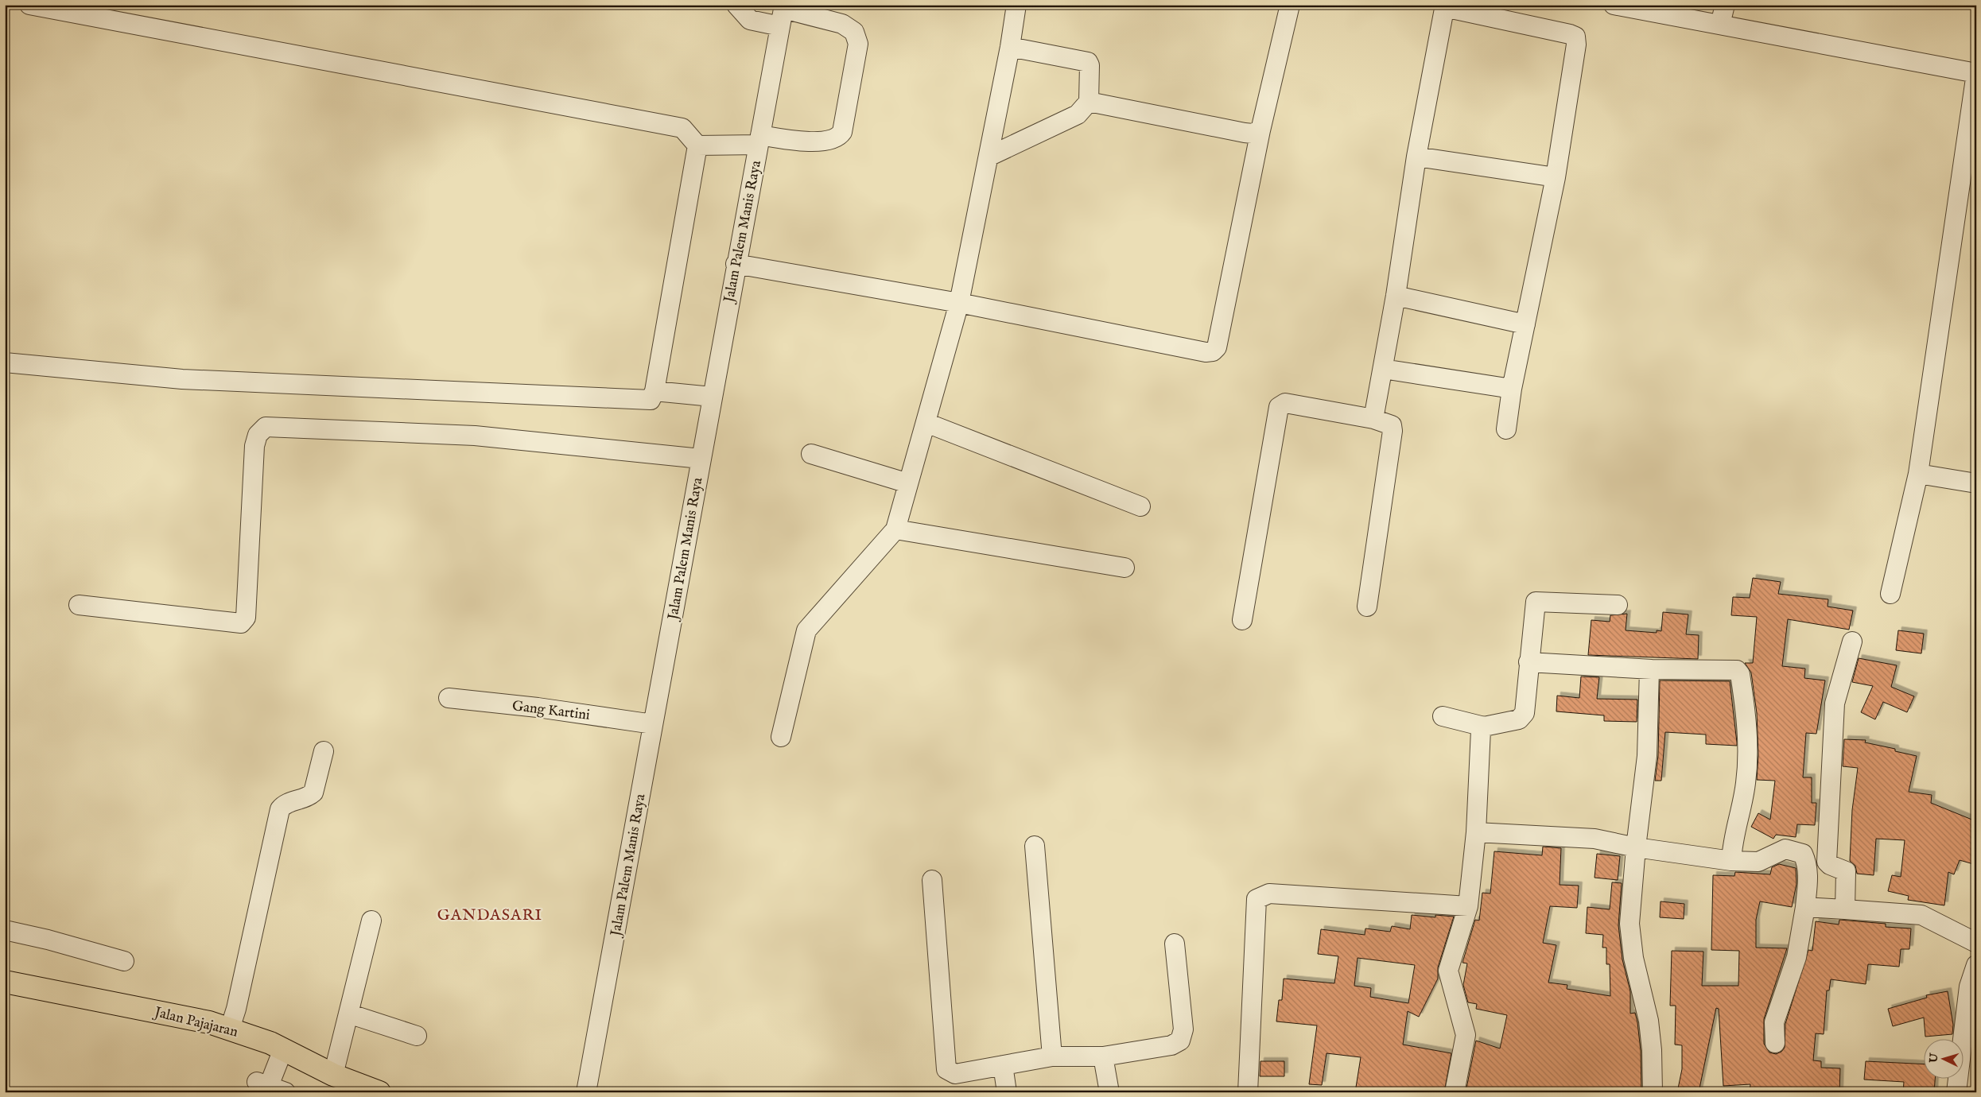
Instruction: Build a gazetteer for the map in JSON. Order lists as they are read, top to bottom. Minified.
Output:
{"streets":{"main road":["Jalan Pajajaran"],"street":["Jalam Palem Manis Raya","Gang Kartini"]},"crossings":[["Jalam Palem Manis Raya","Gang Kartini"]],"districts":["GANDASARI"],"north":"left"}
